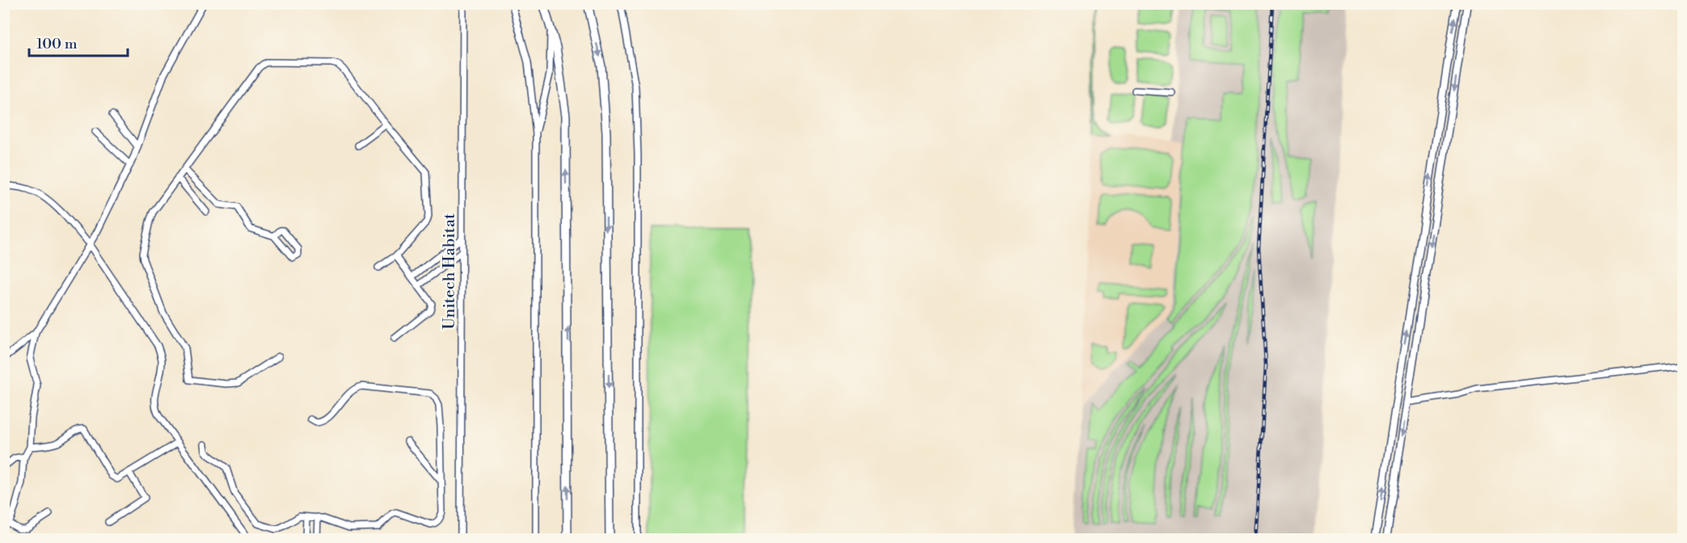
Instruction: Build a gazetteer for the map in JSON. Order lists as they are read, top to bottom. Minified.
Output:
{"streets":{"street":["Unitech Habitat"]},"scale_bar":"100 m"}
